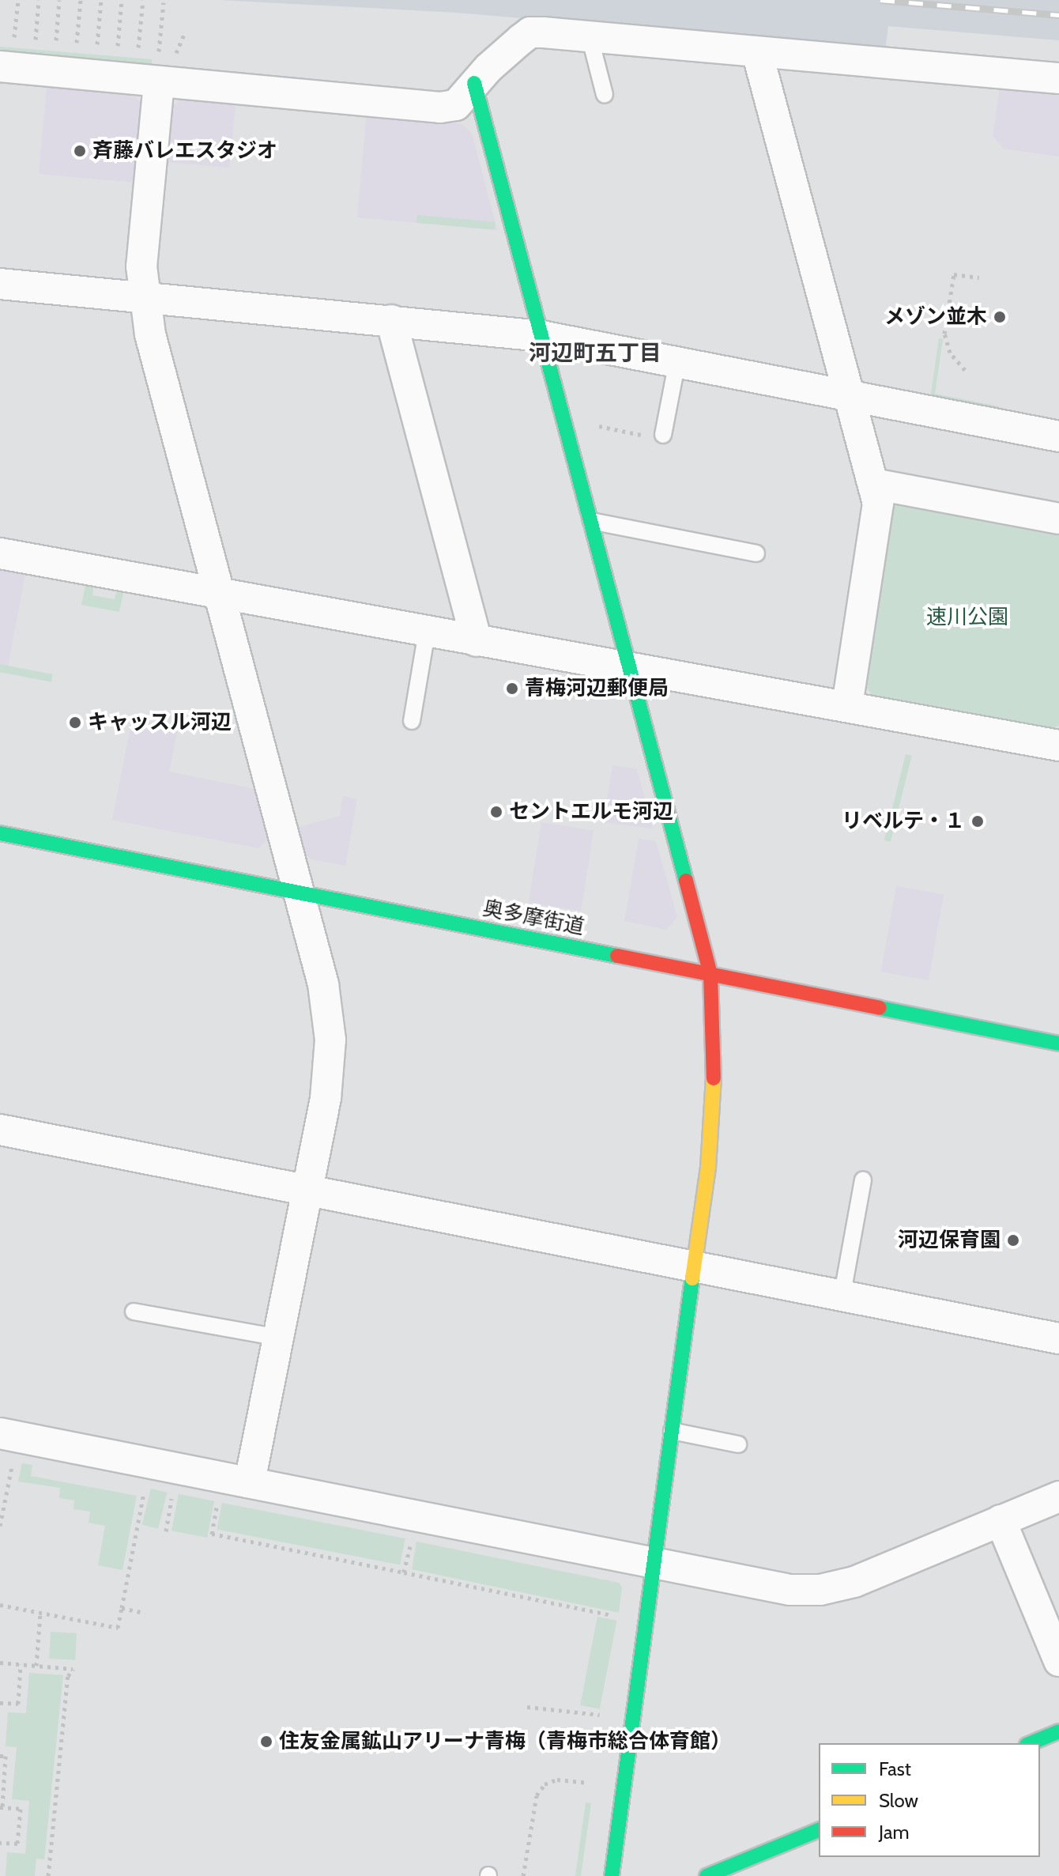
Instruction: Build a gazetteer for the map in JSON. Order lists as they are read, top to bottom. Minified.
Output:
{"streets":{"street":["奥多摩街道"]},"districts":["河辺町五丁目"],"parks":["速川公園"],"places":["斉藤バレエスタジオ","メゾン並木","青梅河辺郵便局","キャッスル河辺","セントエルモ河辺","リベルテ・１","河辺保育園","住友金属鉱山アリーナ青梅（青梅市総合体育館）"],"legend":["Fast","Slow","Jam"]}
